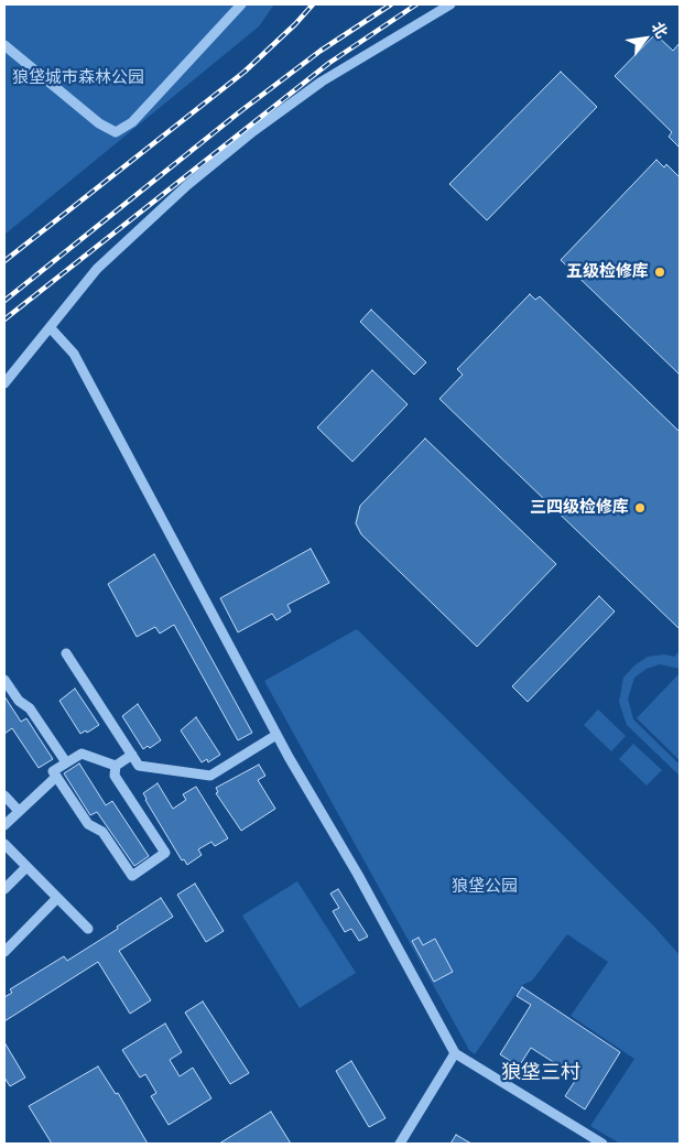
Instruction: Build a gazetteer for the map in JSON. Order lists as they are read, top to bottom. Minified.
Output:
{"districts":["狼垡三村"],"parks":["狼垡城市森林公园","狼垡公园"],"places":["五级检修库","三四级检修库"],"north":"top right"}
